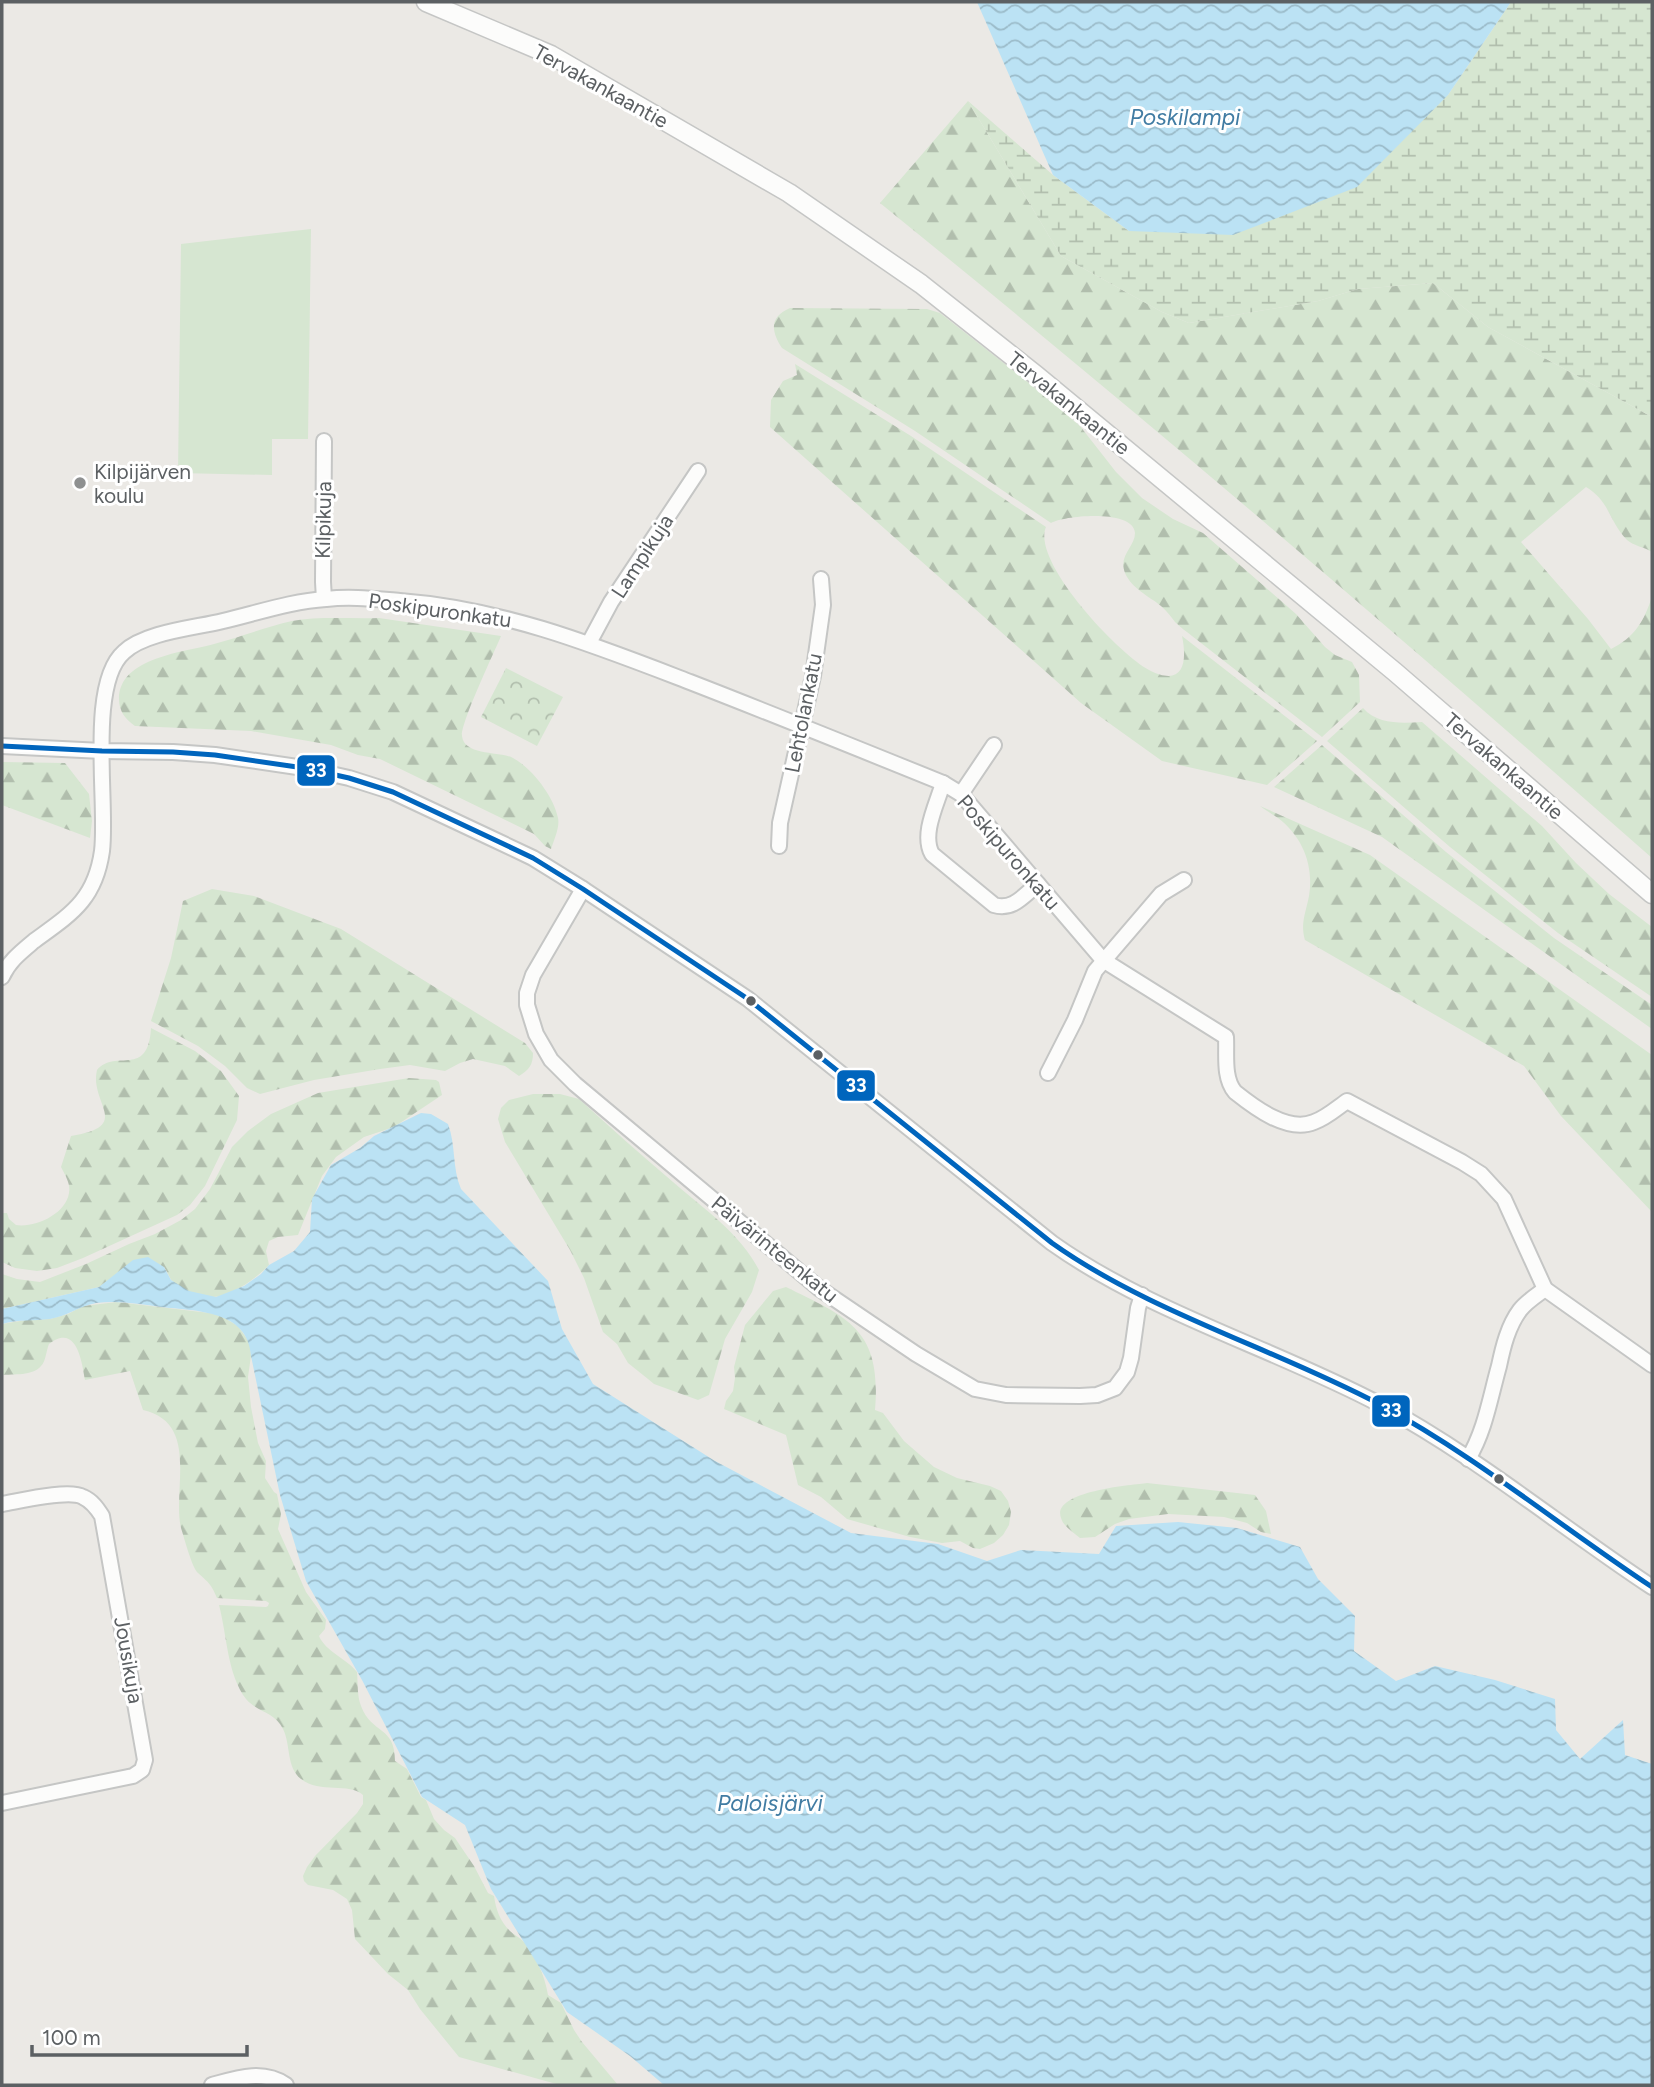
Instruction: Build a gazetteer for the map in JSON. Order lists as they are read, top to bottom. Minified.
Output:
{"streets":{"street":["Tervakankaantie","Kilpikuja","Lampikuja","Poskipuronkatu","Lehtolankatu","Päivärinteenkatu","Jousikuja"]},"crossings":[["Kilpikuja","Poskipuronkatu"],["Lampikuja","Poskipuronkatu"],["Poskipuronkatu","Lehtolankatu"]],"water":["Poskilampi","Paloisjärvi"],"places":["Kilpijärven koulu"],"lines":["transit line 33"],"scale_bar":"100 m"}
